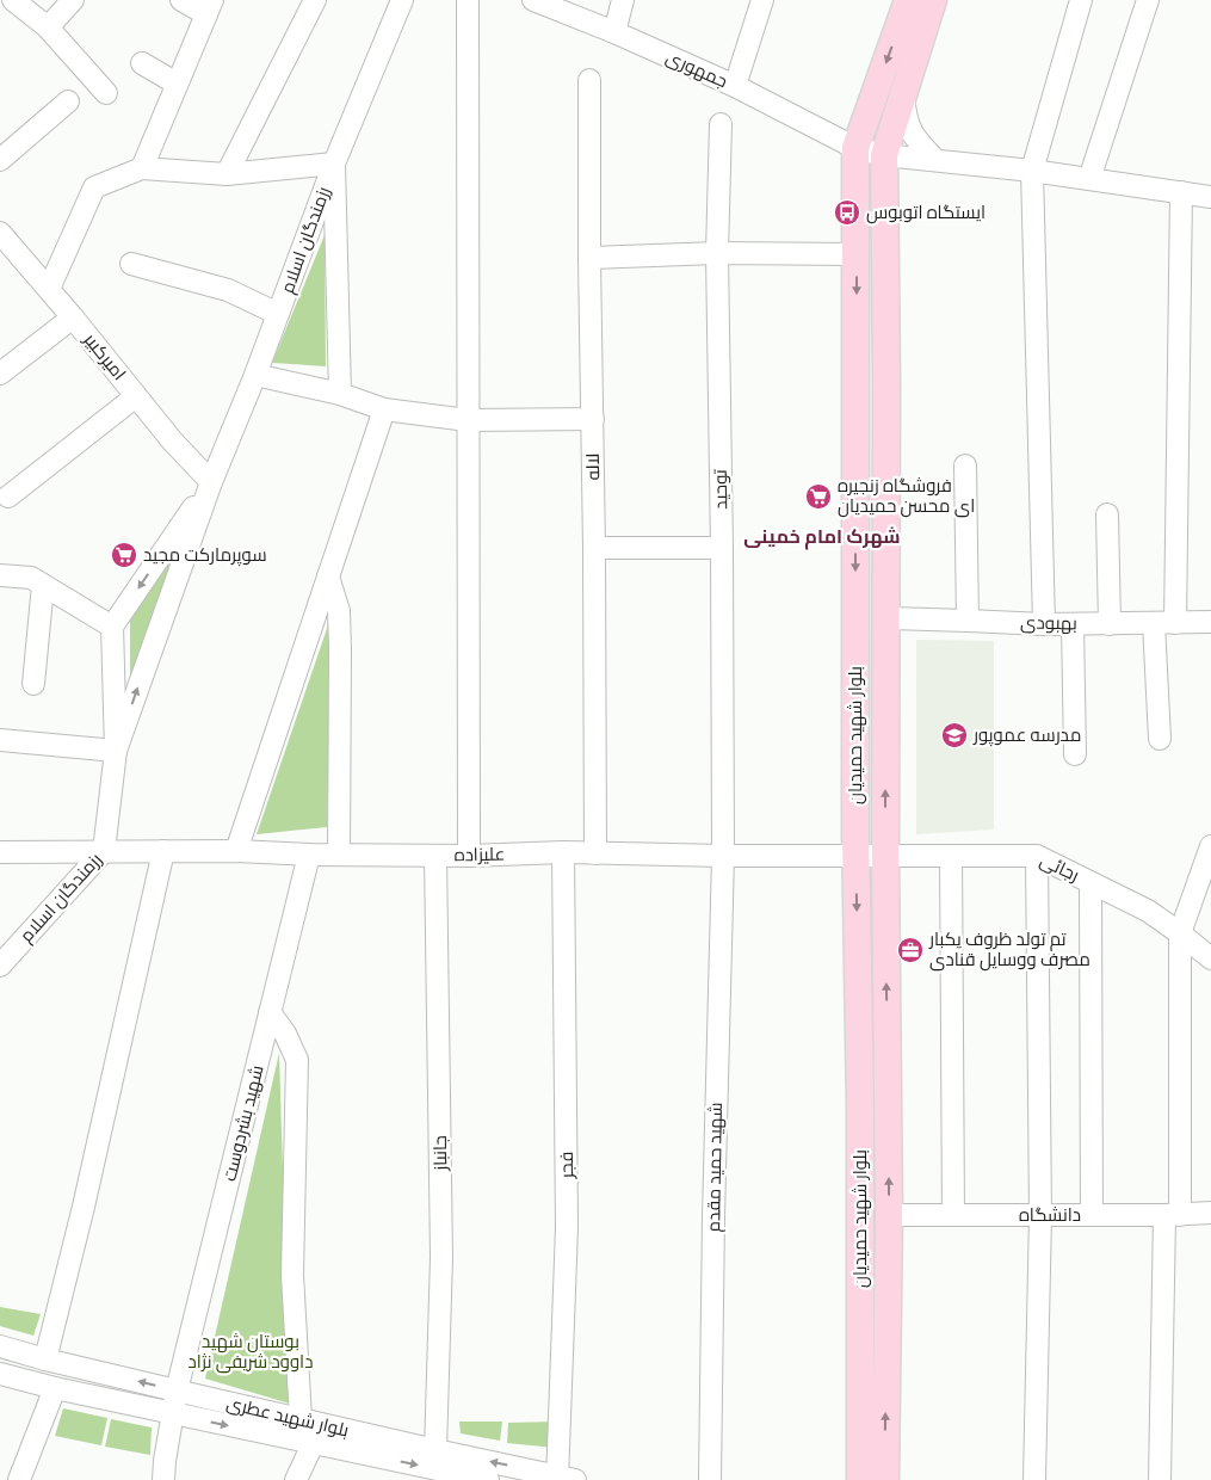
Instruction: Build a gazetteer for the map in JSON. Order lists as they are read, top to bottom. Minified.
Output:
{"streets":{"main road":["بلوار شهید حمیدیان"],"street":["جمهوری","رزمندگان اسلام","امیرکبیر","لاله","توحید","بهبودی","علیزاده","رجائی","شهید بشردوست","جانباز","فجر","شهید حمید مقدم","دانشگاه","بلوار شهید عطری"]},"crossings":[["جمهوری","بلوار شهید حمیدیان"],["رزمندگان اسلام","امیرکبیر"],["رزمندگان اسلام","علیزاده"],["لاله","علیزاده"],["توحید","علیزاده"],["توحید","شهید حمید مقدم"],["بهبودی","بلوار شهید حمیدیان"],["بلوار شهید حمیدیان","علیزاده"],["بلوار شهید حمیدیان","رجائی"],["بلوار شهید حمیدیان","دانشگاه"],["علیزاده","رجائی"],["علیزاده","شهید بشردوست"],["علیزاده","جانباز"],["علیزاده","فجر"],["علیزاده","شهید حمید مقدم"],["شهید بشردوست","بلوار شهید عطری"],["جانباز","بلوار شهید عطری"],["فجر","بلوار شهید عطری"]],"districts":["شهرک امام خمینی"],"parks":["بوستان شهید داوود شریفی نژاد"],"places":{"bus stop":["ایستگاه اتوبوس"],"supermarket":["فروشگاه زنجیره ای محسن حمیدیان","سوپرمارکت مجید"],"school or university":["مدرسه عموپور"],"office":["تم تولد ظروف یکبار مصرف ووسایل قنادی"]}}
